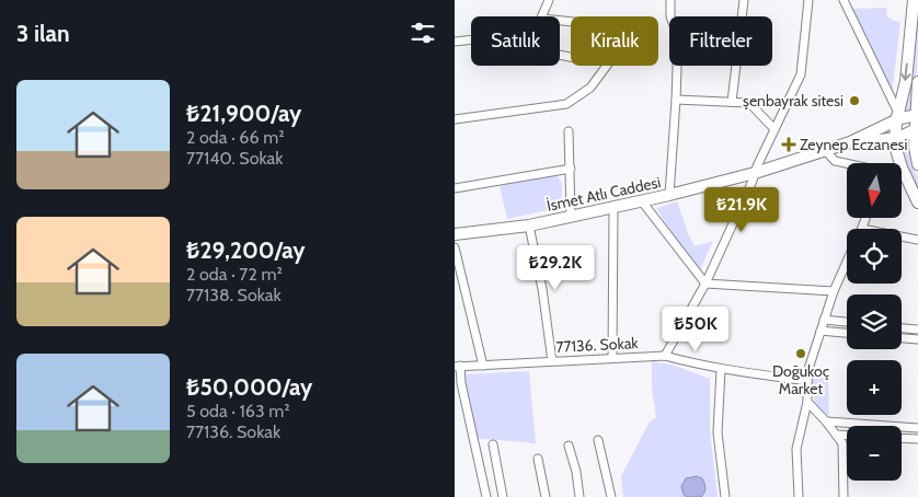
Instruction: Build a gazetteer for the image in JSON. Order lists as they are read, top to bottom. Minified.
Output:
{"streets":{"main road":["İsmet Atlı Caddesi"],"street":["77136. Sokak"]},"places":{"other":["şenbayrak sitesi","Doğukoç Market"],"health":["Zeynep Eczanesi"]},"north":"bottom","page":{"heading":"3 ilan","chip":["Satılık","Kiralık","Filtreler"],"list":[{"name":"₺21,900/ay","note":"2 oda · 66 m² · 77140. Sokak"},{"name":"₺29,200/ay","note":"2 oda · 72 m² · 77138. Sokak"},{"name":"₺50,000/ay","note":"5 oda · 163 m² · 77136. Sokak"}],"map_buttons":["+","−"],"price":["₺21.9K","₺29.2K","₺50K"]}}
